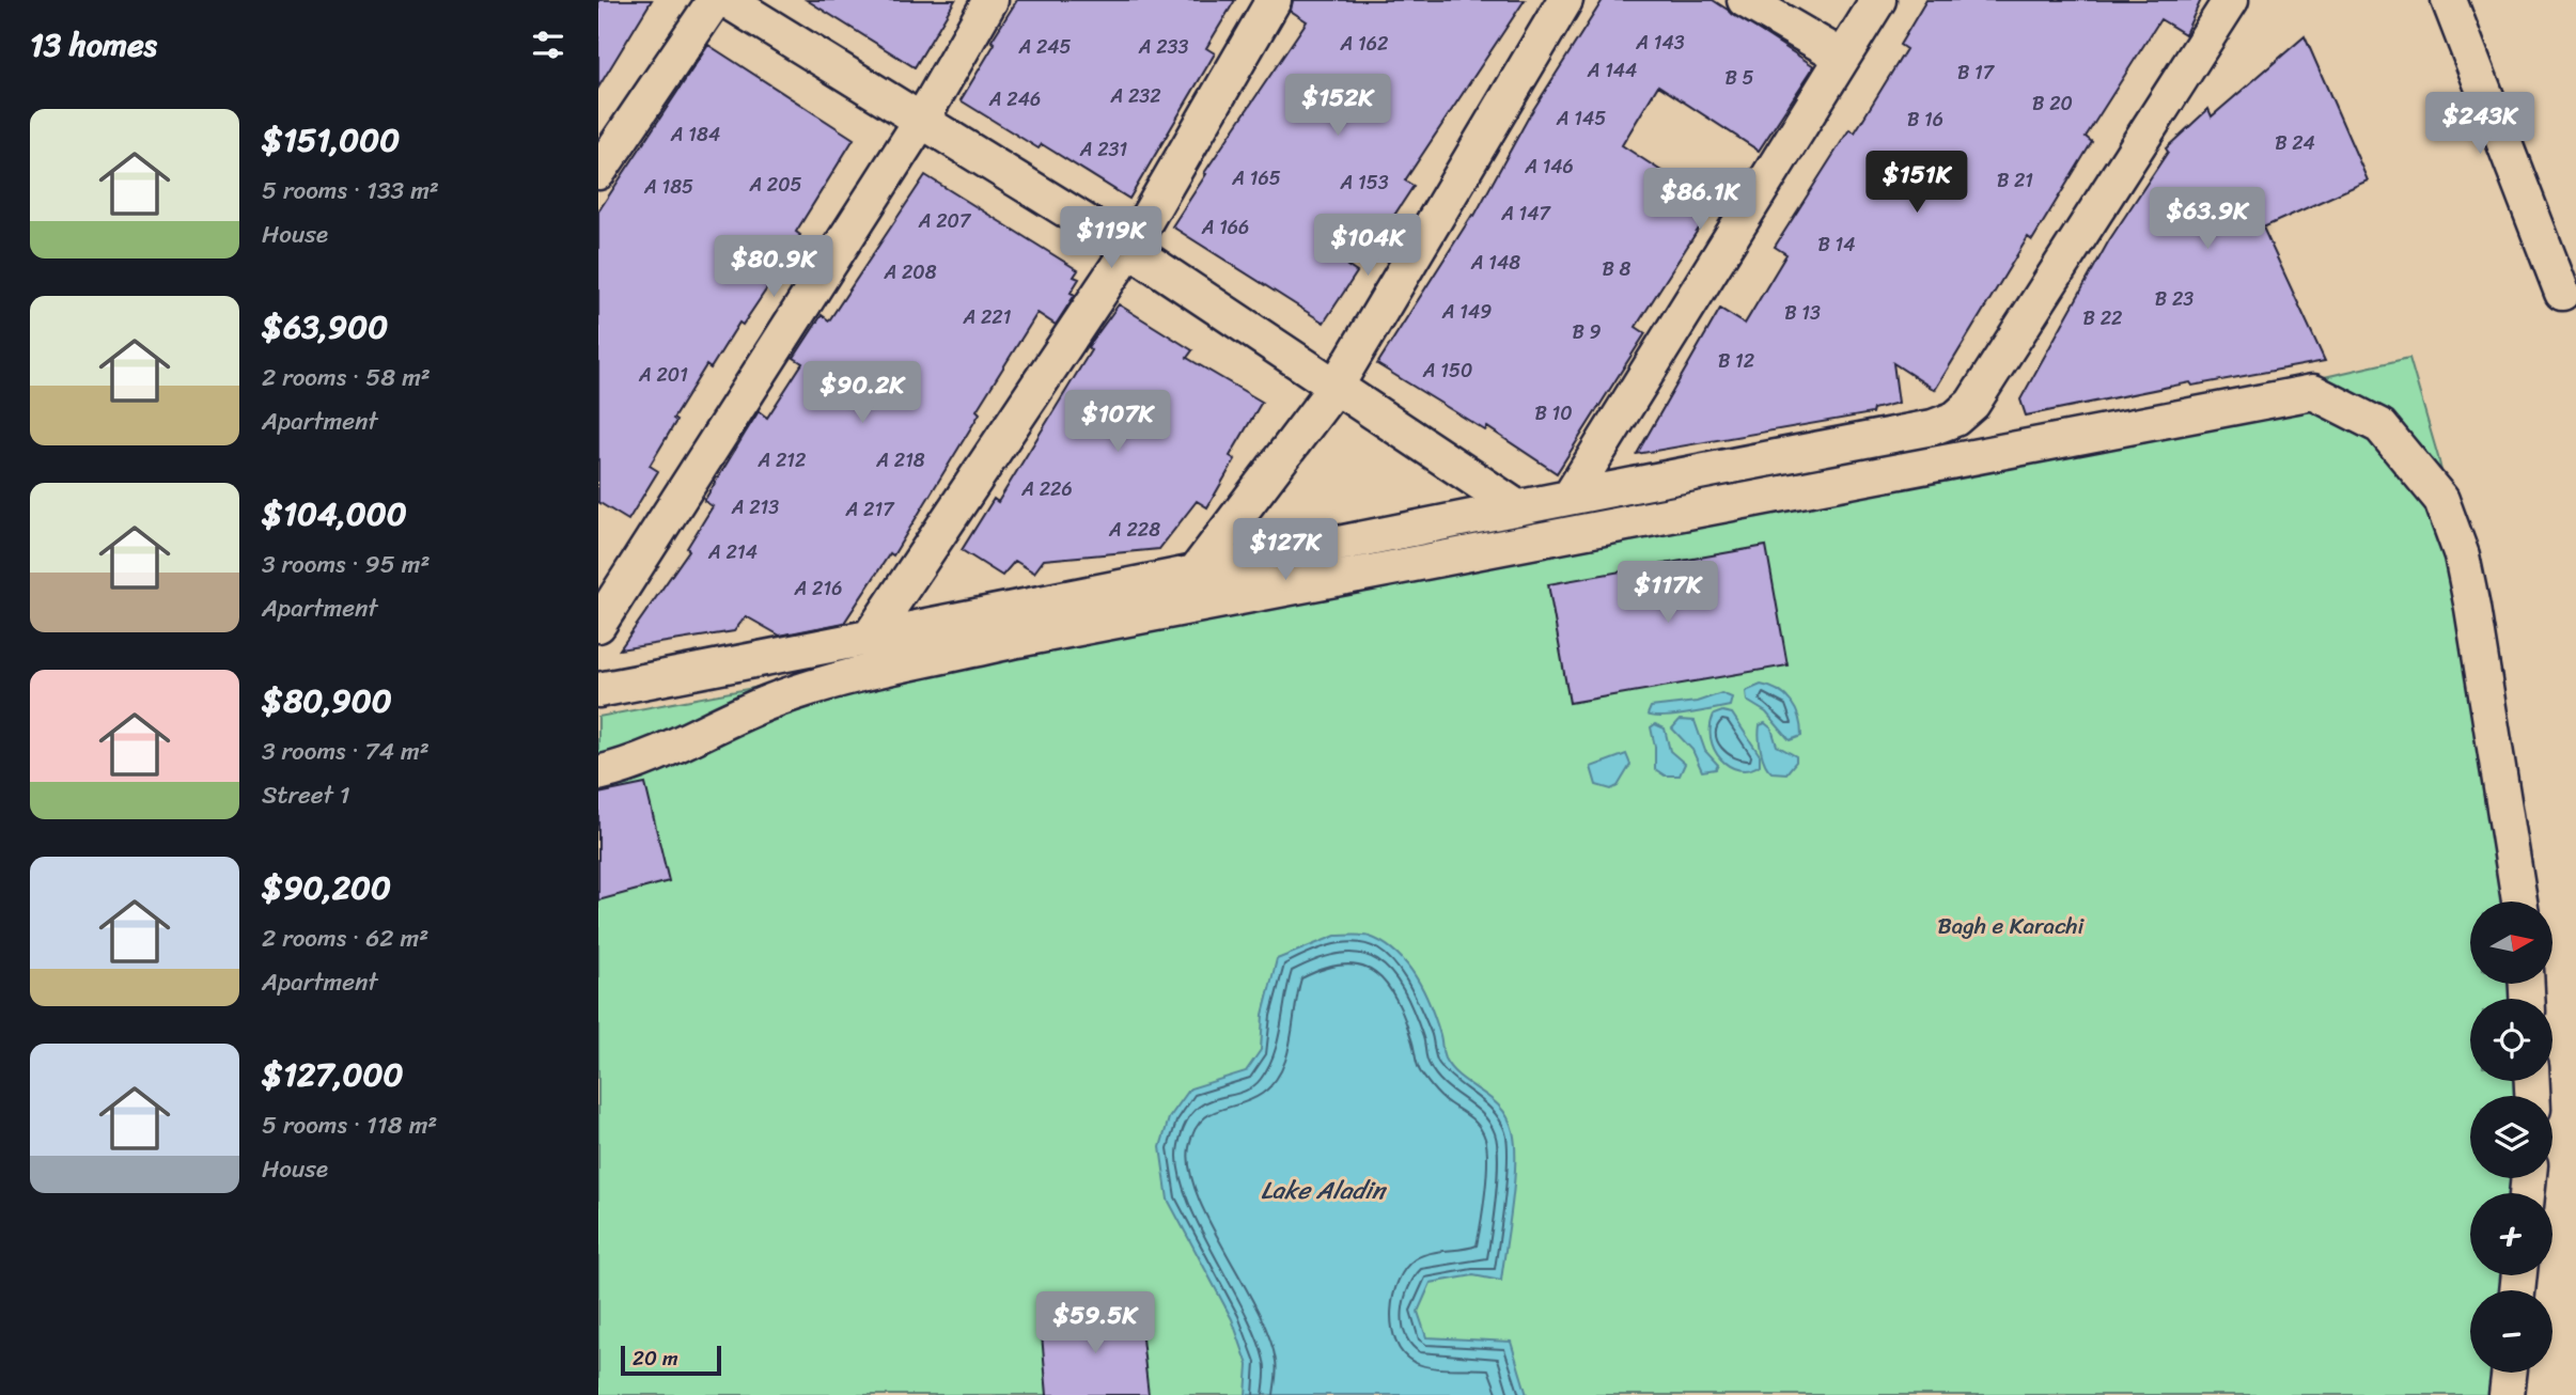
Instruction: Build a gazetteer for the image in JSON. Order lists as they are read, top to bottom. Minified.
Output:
{"water":["Lake Aladin"],"parks":["Bagh e Karachi"],"house_numbers":["A 143","A 162","A 245","A 233","A 144","B 17","B 5","A 232","A 246","B 20","A 145","B 16","A 184","B 24","A 231","A 146","A 165","B 21","A 153","A 205","A 185","A 147","A 207","A 166","B 14","A 148","B 8","A 208","B 23","A 149","B 13","A 221","B 22","B 9","B 12","A 150","A 201","B 10","A 212","A 218","A 226","A 213","A 217","A 228","A 214","A 216"],"scale_bar":"20 m","north":"right","page":{"heading":"13 homes","price":["$152K","$243K","$151K","$86.1K","$63.9K","$119K","$104K","$80.9K","$90.2K","$107K","$127K","$117K","$59.5K"],"list":[{"name":"$151,000","note":"5 rooms · 133 m² · House"},{"name":"$63,900","note":"2 rooms · 58 m² · Apartment"},{"name":"$104,000","note":"3 rooms · 95 m² · Apartment"},{"name":"$80,900","note":"3 rooms · 74 m² · Street 1"},{"name":"$90,200","note":"2 rooms · 62 m² · Apartment"},{"name":"$127,000","note":"5 rooms · 118 m² · House"}],"map_buttons":["+","−"],"scale":"20 m"}}
